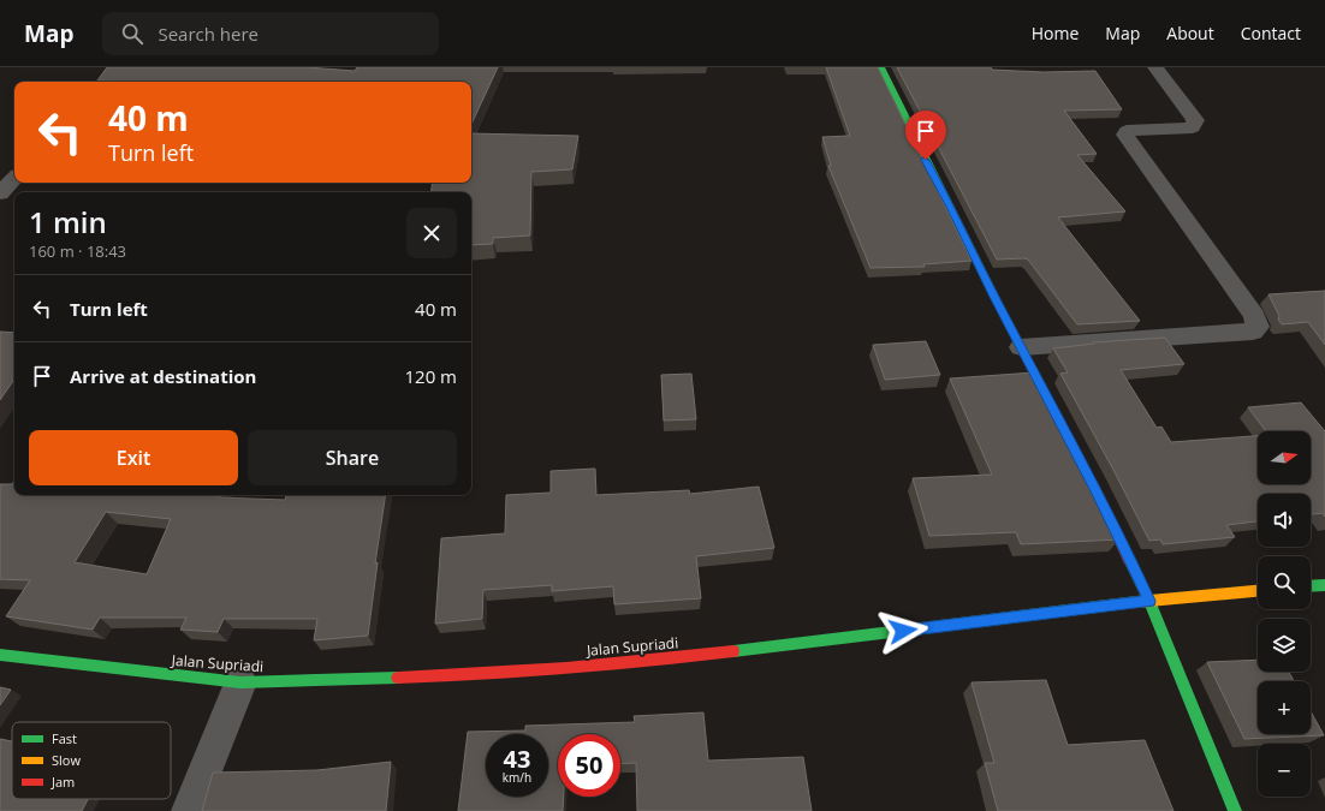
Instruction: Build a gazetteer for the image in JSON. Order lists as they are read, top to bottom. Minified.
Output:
{"streets":{"main road":["Jalan Supriadi"]},"legend":["Fast","Slow","Jam"],"north":"right","page":{"header":"Map","search":"Search here","nav":["Home","Map","About","Contact"],"turn":["40 m","Turn left"],"heading":["1 min","160 m · 18:43"],"list":[{"name":"Turn left","value":"40 m"},{"name":"Arrive at destination","value":"120 m"}],"buttons":["Exit","Share"],"map_buttons":["+","−"],"speed":"43 km/h","limit":"50"}}
